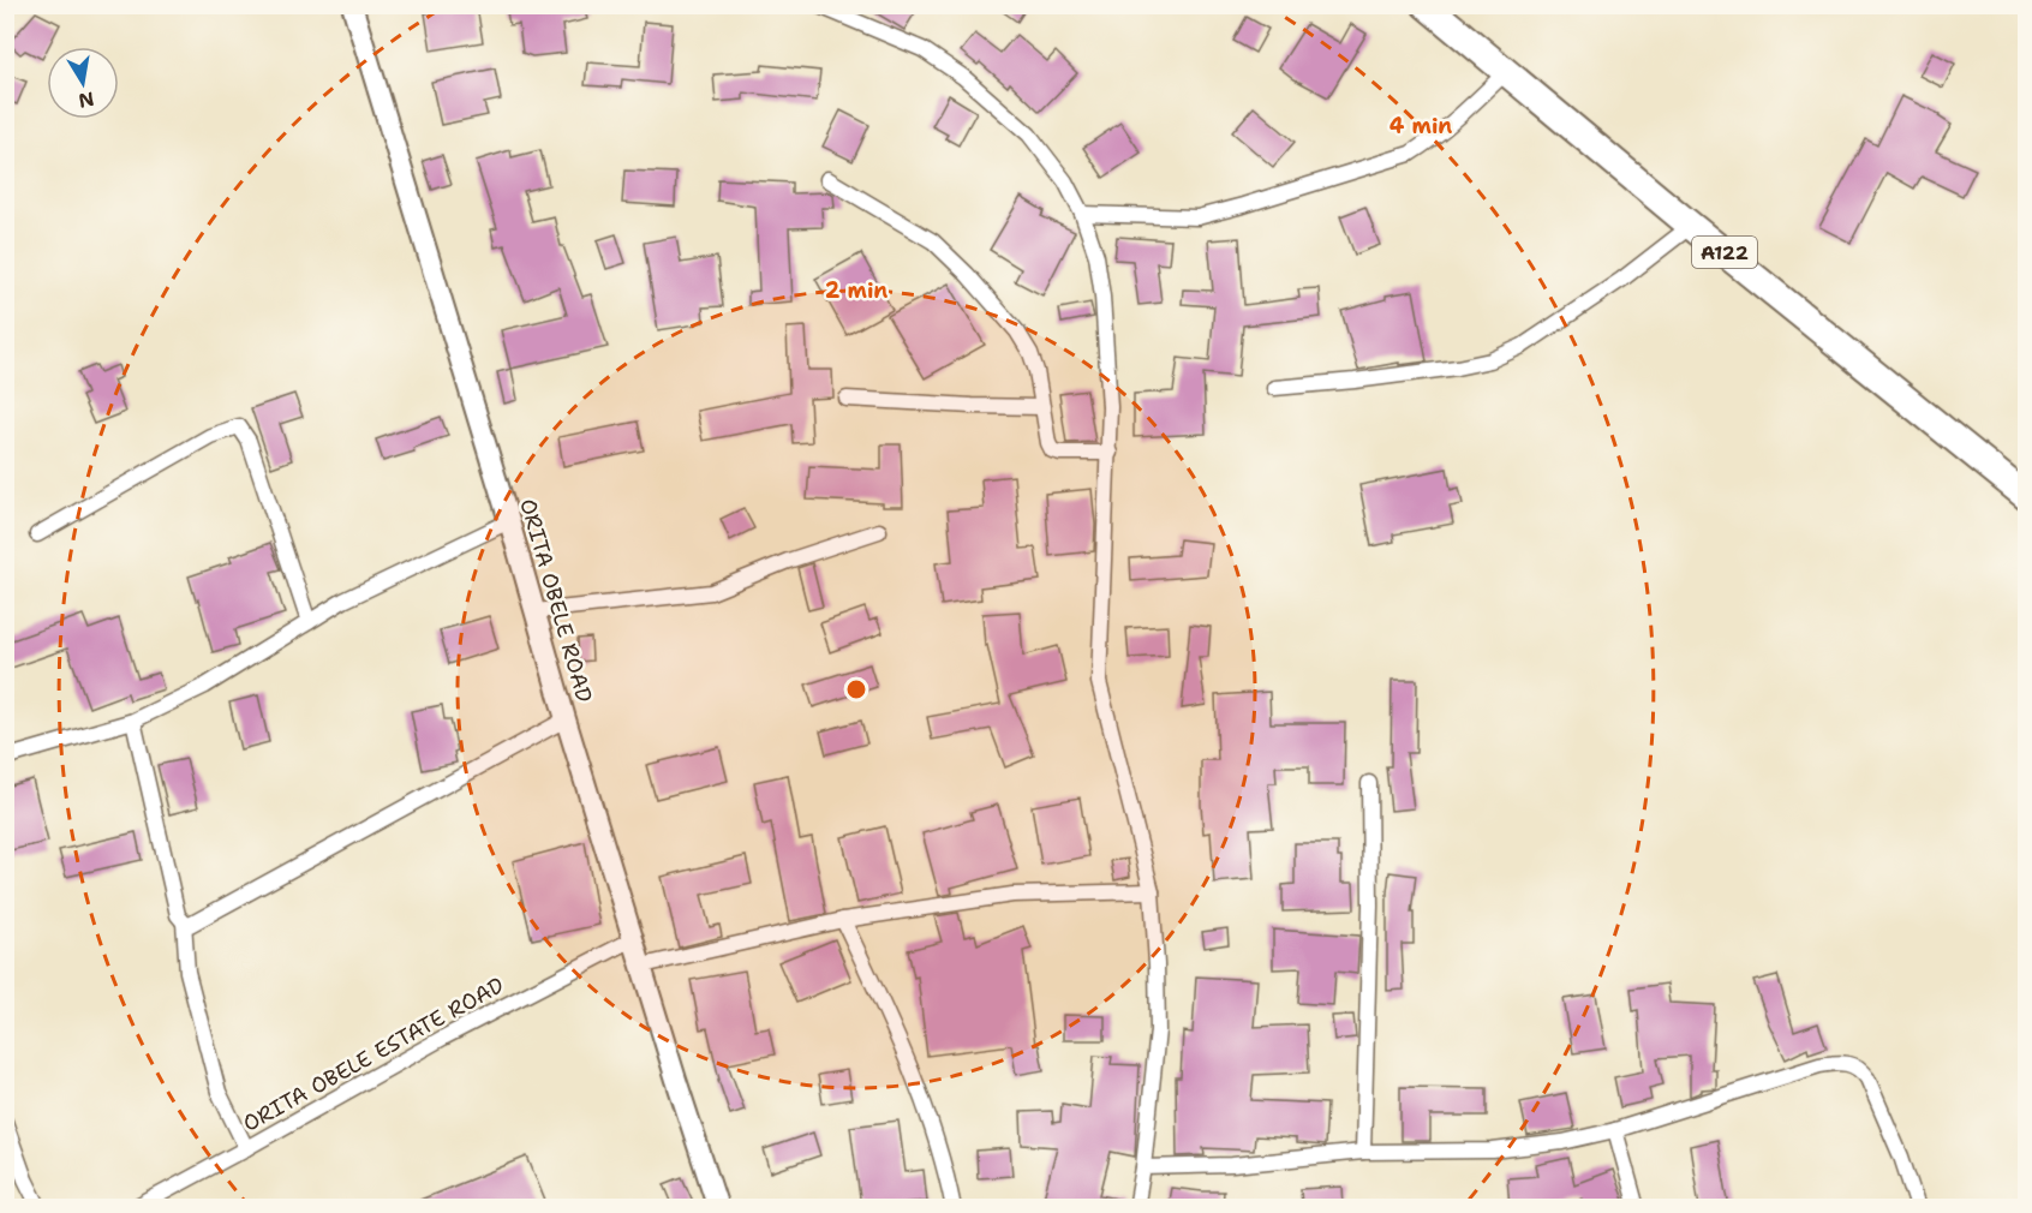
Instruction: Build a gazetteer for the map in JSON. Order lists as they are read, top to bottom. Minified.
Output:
{"streets":{"highway":["A122"],"main road":["ORITA OBELE ROAD"],"street":["ORITA OBELE ESTATE ROAD"]},"crossings":[["ORITA OBELE ROAD","ORITA OBELE ESTATE ROAD"]],"north":"bottom","rings":["4 min","2 min"]}
